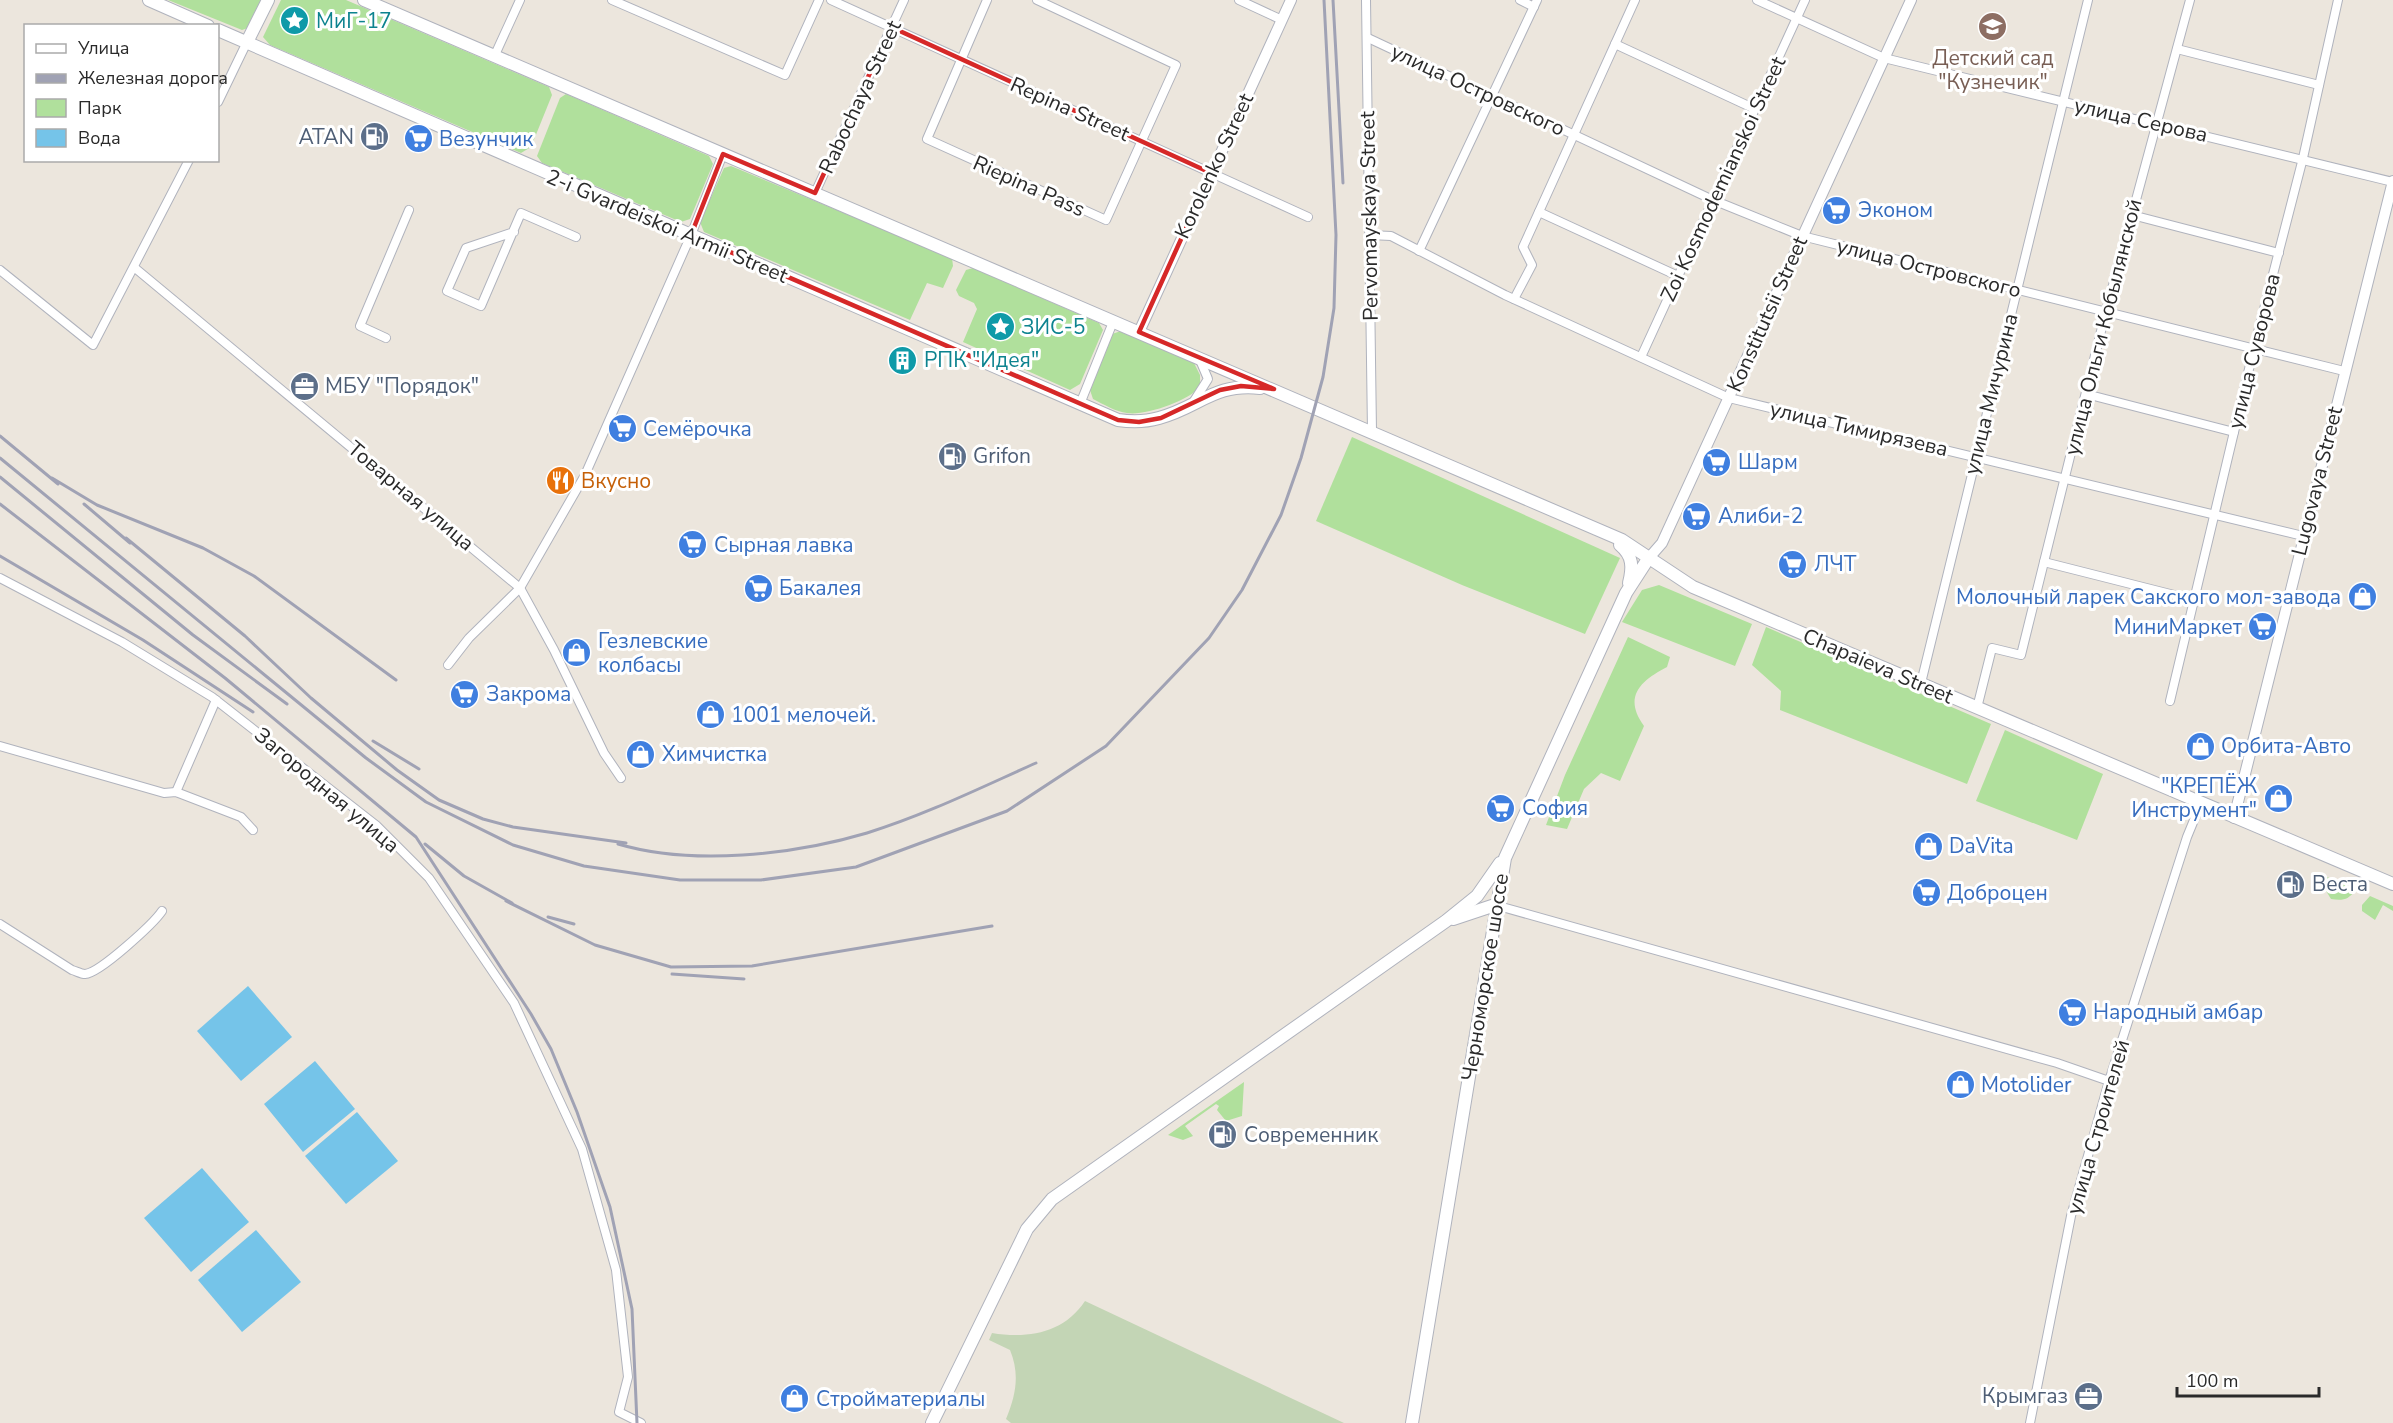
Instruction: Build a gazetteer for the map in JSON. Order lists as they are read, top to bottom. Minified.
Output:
{"streets":{"main road":["2-i Gvardeiskoi Armii Street","Chapaieva Street","Черноморское шоссе"],"street":["улица Островского","Rabochaya Street","Repina Street","улица Серова","Korolenko Street","Zoi Kosmodemianskoi Street","Riepina Pass","Pervomayskaya Street","Konstitutsii Street","улица Ольги Кобылянской","улица Суворова","улица Мичурина","улица Тимирязева","Lugovaya Street","Товарная улица","Загородная улица","улица Строителей"]},"crossings":[["улица Островского","Zoi Kosmodemianskoi Street"],["улица Островского","Pervomayskaya Street"],["улица Островского","Konstitutsii Street"],["улица Островского","улица Ольги Кобылянской"],["улица Островского","улица Суворова"],["улица Островского","улица Мичурина"],["улица Островского","Lugovaya Street"],["Rabochaya Street","Repina Street"],["Repina Street","Korolenko Street"],["Repina Street","Riepina Pass"],["улица Серова","Zoi Kosmodemianskoi Street"],["улица Серова","Konstitutsii Street"],["улица Серова","улица Ольги Кобылянской"],["улица Серова","улица Суворова"],["улица Серова","улица Мичурина"],["улица Серова","Lugovaya Street"],["Zoi Kosmodemianskoi Street","улица Тимирязева"],["Pervomayskaya Street","улица Тимирязева"],["Pervomayskaya Street","Chapaieva Street"],["Konstitutsii Street","улица Тимирязева"],["Konstitutsii Street","Chapaieva Street"],["Konstitutsii Street","Черноморское шоссе"],["улица Ольги Кобылянской","улица Тимирязева"],["улица Ольги Кобылянской","Chapaieva Street"],["улица Суворова","улица Тимирязева"],["улица Мичурина","улица Тимирязева"],["улица Мичурина","Chapaieva Street"],["улица Тимирязева","Lugovaya Street"],["Lugovaya Street","Chapaieva Street"],["Chapaieva Street","Черноморское шоссе"],["Chapaieva Street","улица Строителей"]],"places":{"place":["МиГ-17","ЗИС-5"],"school or university":["Детский сад \"Кузнечик\""],"fuel station":["ATAN","Grifon","Веста","Современник"],"supermarket":["Везунчик","Эконом","Семёрочка","Шарм","Алиби-2","Сырная лавка","ЛЧТ","Бакалея","МиниМаркет","Закрома","София","Доброцен","Народный амбар"],"building":["РПК \"Идея\""],"office":["МБУ \"Порядок\"","Крымгаз"],"restaurant":["Вкусно"],"shop":["Молочный ларек Сакского мол-завода","Гезлевские колбасы","1001 мелочей.","Орбита-Авто","Химчистка","\"КРЕПЁЖ Инструмент\"","DaVita","Motolider","Стройматериалы"]},"legend":["Улица","Железная дорога","Парк","Вода"],"scale_bar":"100 m"}
